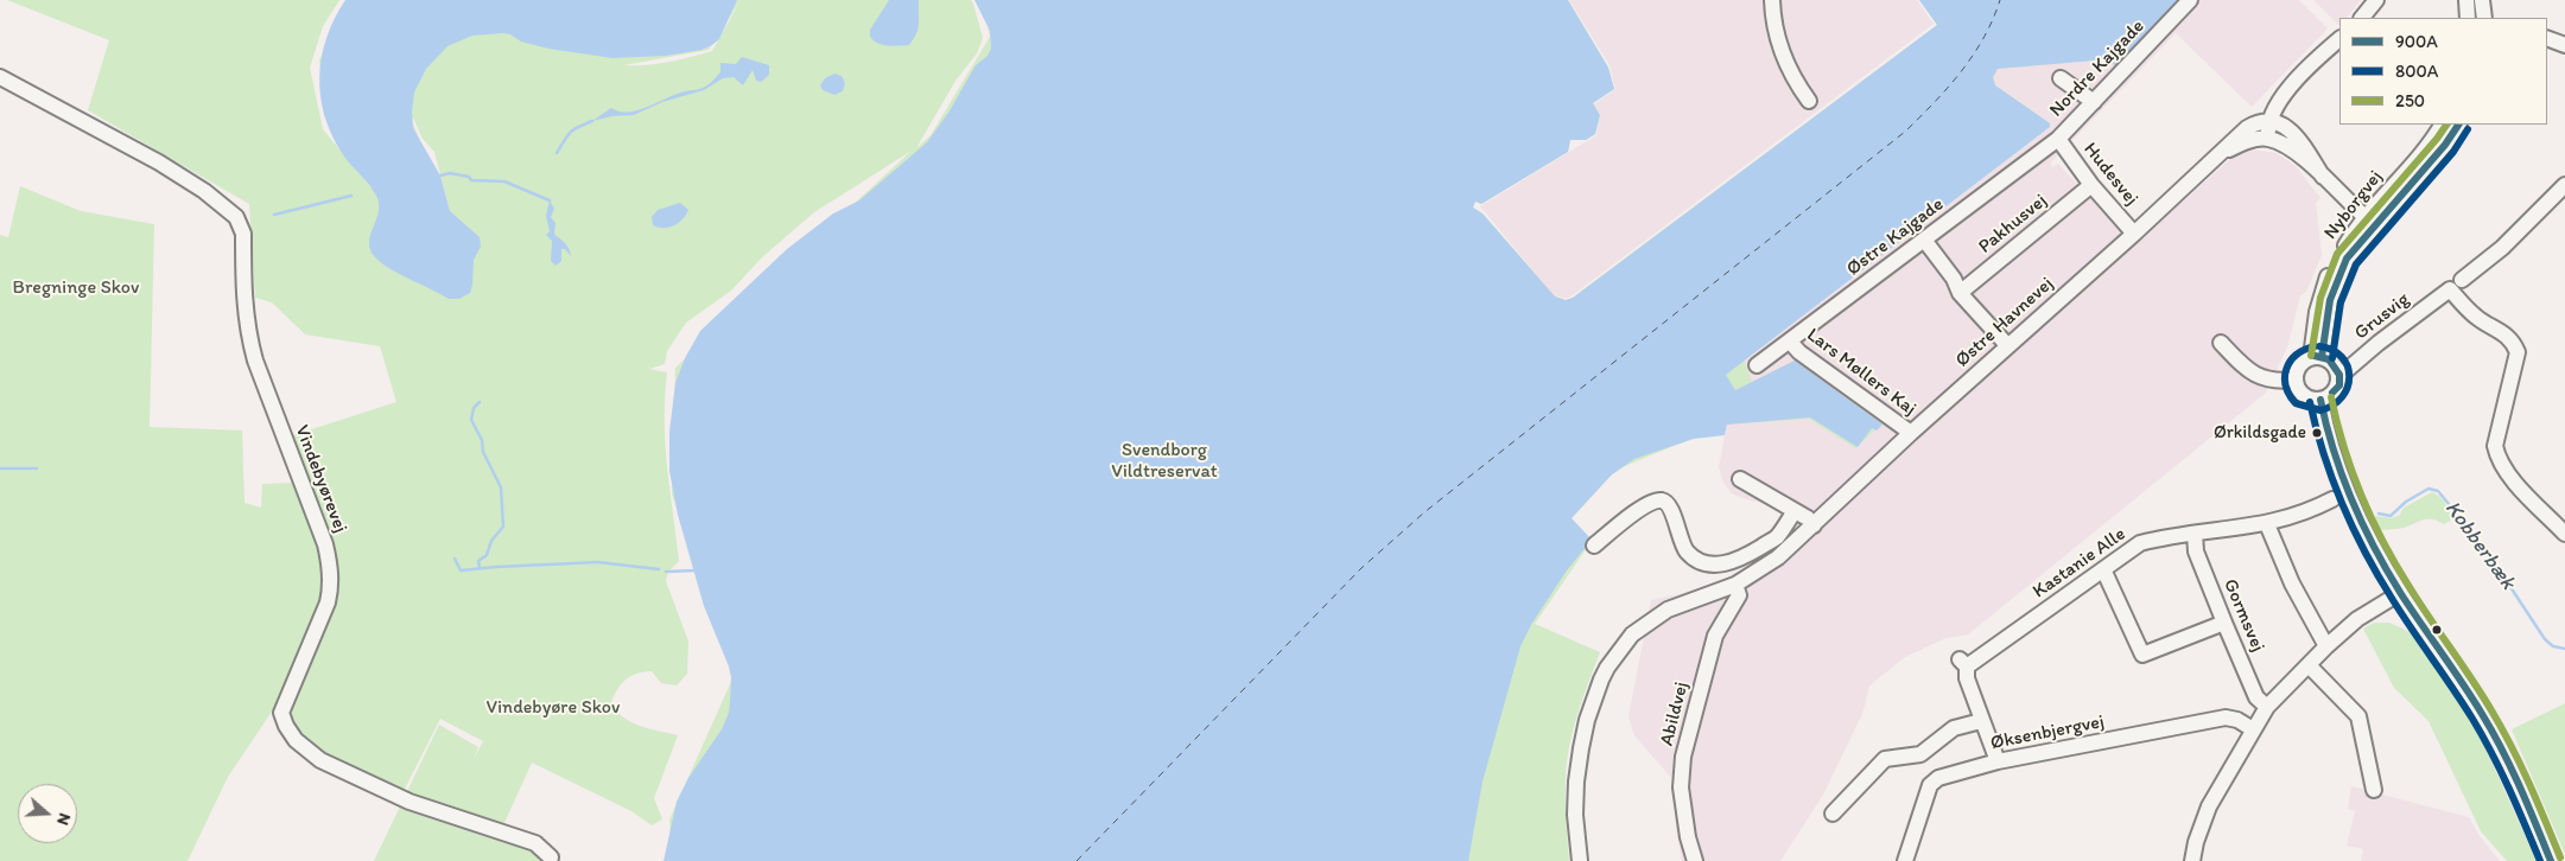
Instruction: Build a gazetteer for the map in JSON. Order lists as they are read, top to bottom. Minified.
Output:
{"streets":{"street":["Nordre Kajgade","Hudesvej","Nyborgvej","Pakhusvej","Østre Kajgade","Grusvig","Østre Havnevej","Lars Møllers Kaj","Vindebyørevej","Kastanie Alle","Gormsvej","Abildvej","Øksenbjergvej"]},"crossings":[["Nordre Kajgade","Hudesvej"],["Nordre Kajgade","Østre Kajgade"],["Hudesvej","Pakhusvej"],["Hudesvej","Østre Kajgade"],["Hudesvej","Østre Havnevej"],["Nyborgvej","Grusvig"],["Østre Kajgade","Lars Møllers Kaj"],["Østre Havnevej","Lars Møllers Kaj"],["Østre Havnevej","Abildvej"],["Kastanie Alle","Gormsvej"]],"water":["Kobberbæk"],"parks":["Bregninge Skov","Svendborg Vildtreservat","Vindebyøre Skov"],"places":["Ørkildsgade"],"lines":["transit line 900A","transit line 250","transit line 800A"],"legend":["900A","800A","250"],"north":"right"}
